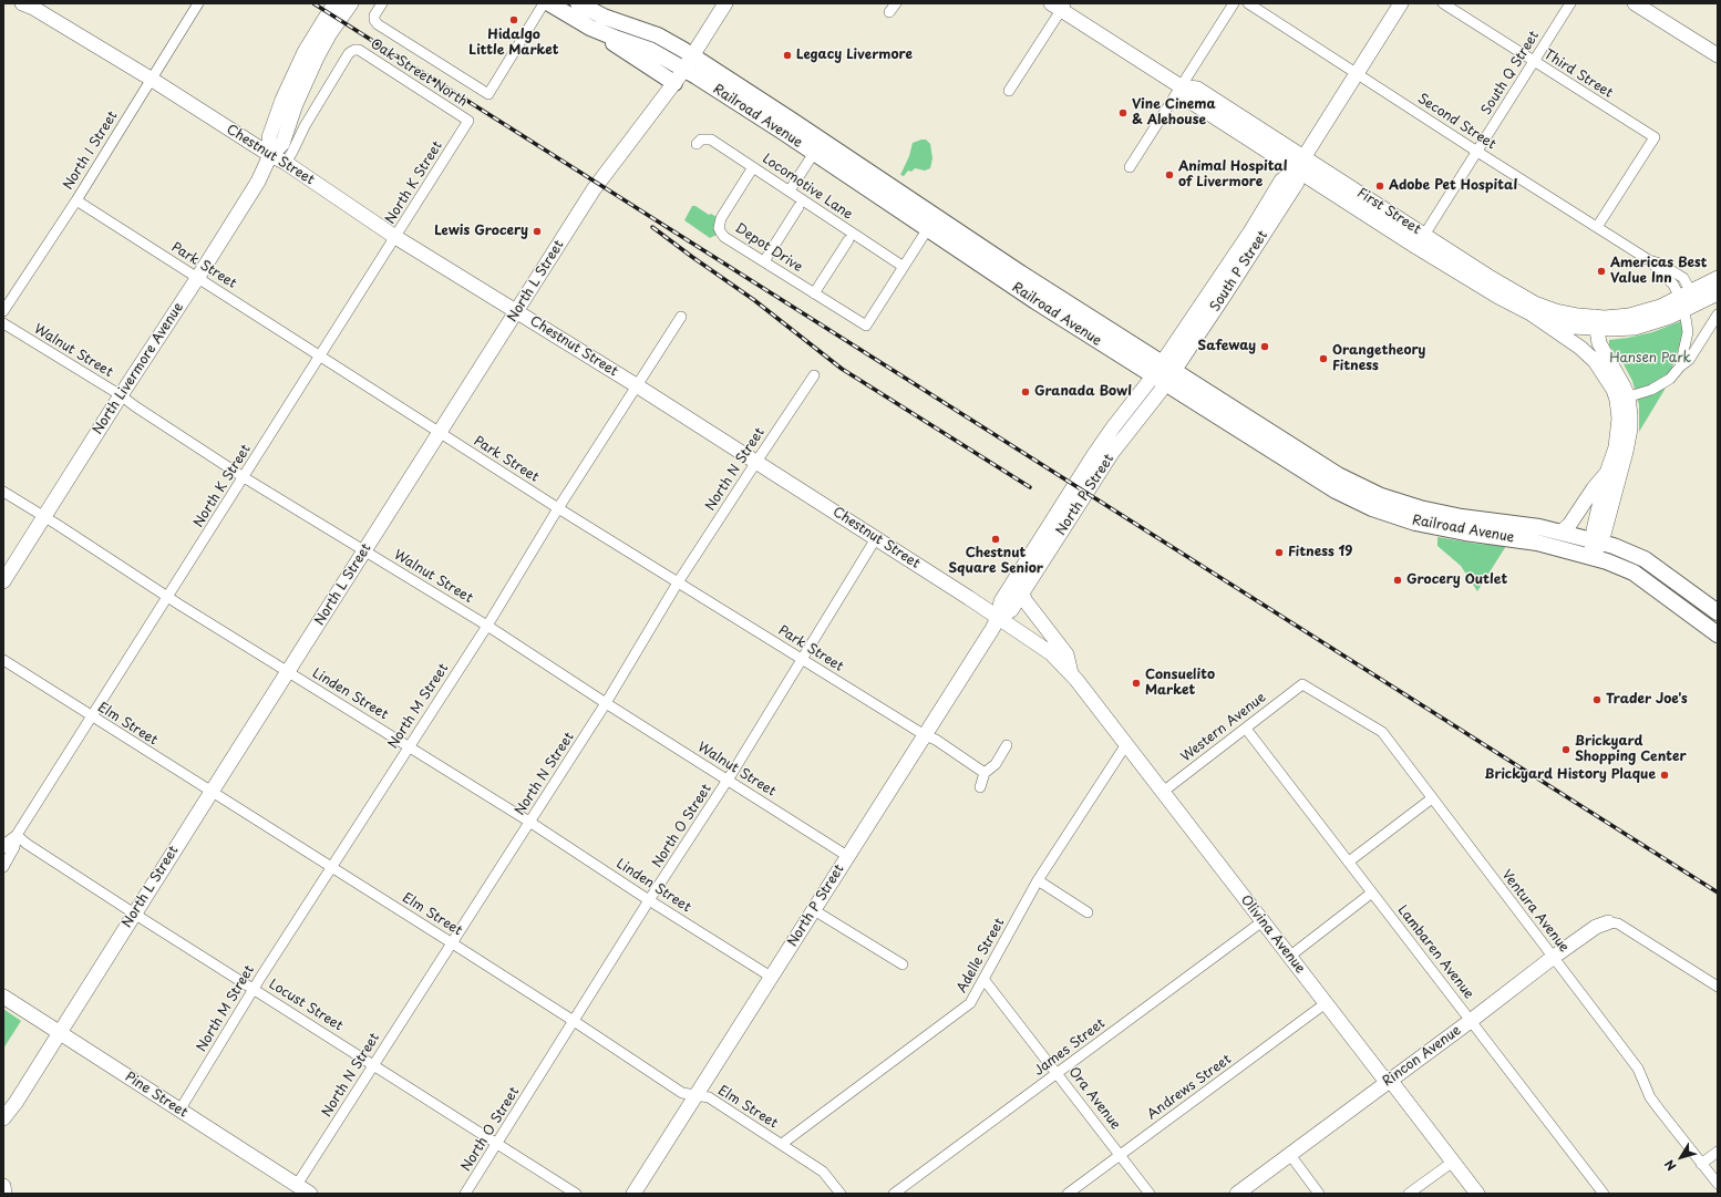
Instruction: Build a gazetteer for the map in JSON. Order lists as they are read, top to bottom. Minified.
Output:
{"streets":{"main road":["Railroad Avenue"],"street":["Oak Street North","South Q Street","Third Street","Second Street","North I Street","Chestnut Street","North K Street","Locomotive Lane","First Street","Depot Drive","Park Street","South P Street","North L Street","Walnut Street","North Livermore Avenue","North N Street","North P Street","Linden Street","North M Street","Elm Street","Western Avenue","North O Street","Ventura Avenue","Olivina Avenue","Lambaren Avenue","Adelle Street","Locust Street","James Street","Rincon Avenue","Andrews Street","Pine Street","Ora Avenue"]},"crossings":[["Oak Street North","Chestnut Street"],["Oak Street North","North K Street"],["South Q Street","Third Street"],["South Q Street","Second Street"],["South Q Street","First Street"],["Third Street","Second Street"],["Railroad Avenue","South P Street"],["Railroad Avenue","North L Street"],["Railroad Avenue","North P Street"],["Second Street","South P Street"],["North I Street","Chestnut Street"],["North I Street","Park Street"],["Chestnut Street","North K Street"],["Chestnut Street","North L Street"],["Chestnut Street","North Livermore Avenue"],["Chestnut Street","North N Street"],["Chestnut Street","North P Street"],["Chestnut Street","North M Street"],["Chestnut Street","North O Street"],["Chestnut Street","Olivina Avenue"],["North K Street","Park Street"],["North K Street","Walnut Street"],["North K Street","Linden Street"],["North K Street","Elm Street"],["North K Street","Locust Street"],["Locomotive Lane","Depot Drive"],["First Street","South P Street"],["Park Street","North L Street"],["Park Street","North Livermore Avenue"],["Park Street","North N Street"],["Park Street","North P Street"],["Park Street","North M Street"],["Park Street","North O Street"],["South P Street","North P Street"],["North L Street","Walnut Street"],["North L Street","Linden Street"],["North L Street","Elm Street"],["North L Street","Locust Street"],["North L Street","Pine Street"],["Walnut Street","North Livermore Avenue"],["Walnut Street","North N Street"],["Walnut Street","North P Street"],["Walnut Street","North M Street"],["Walnut Street","North O Street"],["North Livermore Avenue","Linden Street"],["North N Street","Linden Street"],["North N Street","Elm Street"],["North N Street","Locust Street"],["North N Street","Pine Street"],["North P Street","Linden Street"],["North P Street","Elm Street"],["Linden Street","North M Street"],["Linden Street","North O Street"],["North M Street","Elm Street"],["North M Street","Locust Street"],["North M Street","Pine Street"],["Elm Street","North O Street"],["Elm Street","Adelle Street"],["Western Avenue","Ventura Avenue"],["Western Avenue","Olivina Avenue"],["Western Avenue","Lambaren Avenue"],["North O Street","Locust Street"],["Ventura Avenue","Rincon Avenue"],["Olivina Avenue","Adelle Street"],["Olivina Avenue","James Street"],["Olivina Avenue","Rincon Avenue"],["Olivina Avenue","Andrews Street"],["Lambaren Avenue","Rincon Avenue"],["Adelle Street","Ora Avenue"],["James Street","Ora Avenue"],["Andrews Street","Ora Avenue"]],"parks":["Hansen Park"],"places":["Hidalgo Little Market","Legacy Livermore","Vine Cinema & Alehouse","Animal Hospital of Livermore","Adobe Pet Hospital","Lewis Grocery","Americas Best Value Inn","Safeway","Orangetheory Fitness","Granada Bowl","Chestnut Square Senior","Fitness 19","Grocery Outlet","Consuelito Market","Trader Joe's","Brickyard Shopping Center","Brickyard History Plaque"],"north":"bottom left"}
